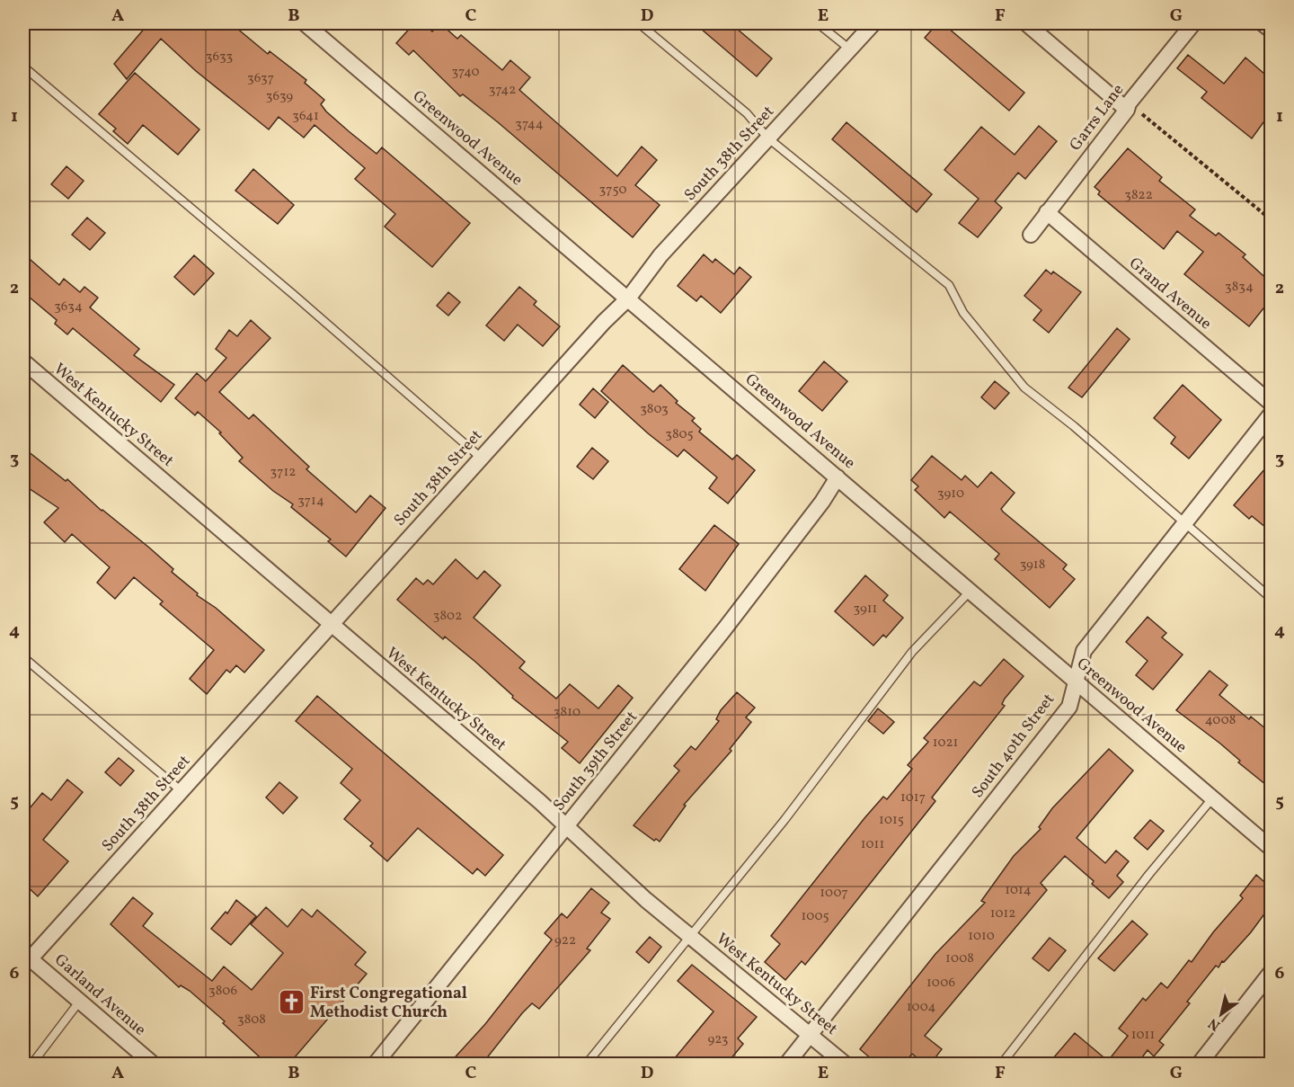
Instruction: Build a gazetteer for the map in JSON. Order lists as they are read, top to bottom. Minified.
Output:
{"streets":{"street":["Garrs Lane","Greenwood Avenue","South 38th Street","Grand Avenue","West Kentucky Street","South 40th Street","South 39th Street","Garland Avenue"]},"crossings":[["Garrs Lane","Grand Avenue"],["Greenwood Avenue","South 38th Street"],["Greenwood Avenue","South 40th Street"],["Greenwood Avenue","South 39th Street"],["South 38th Street","West Kentucky Street"],["South 38th Street","Garland Avenue"],["West Kentucky Street","South 40th Street"],["West Kentucky Street","South 39th Street"]],"places":{"church":["First Congregational Methodist Church"]},"house_numbers":["3633","3740","3637","3742","3639","3641","3744","3750","3822","3834","3634","3803","3805","3712","3910","3714","3918","3911","3802","3810","4008","1021","1017","1015","1011","1014","1007","1012","1005","1010","922","1008","1006","3806","1004","3808","1011","923"],"north":"bottom left","grid":{"columns":["A","B","C","D","E","F","G"],"rows":["1","2","3","4","5","6"]}}
